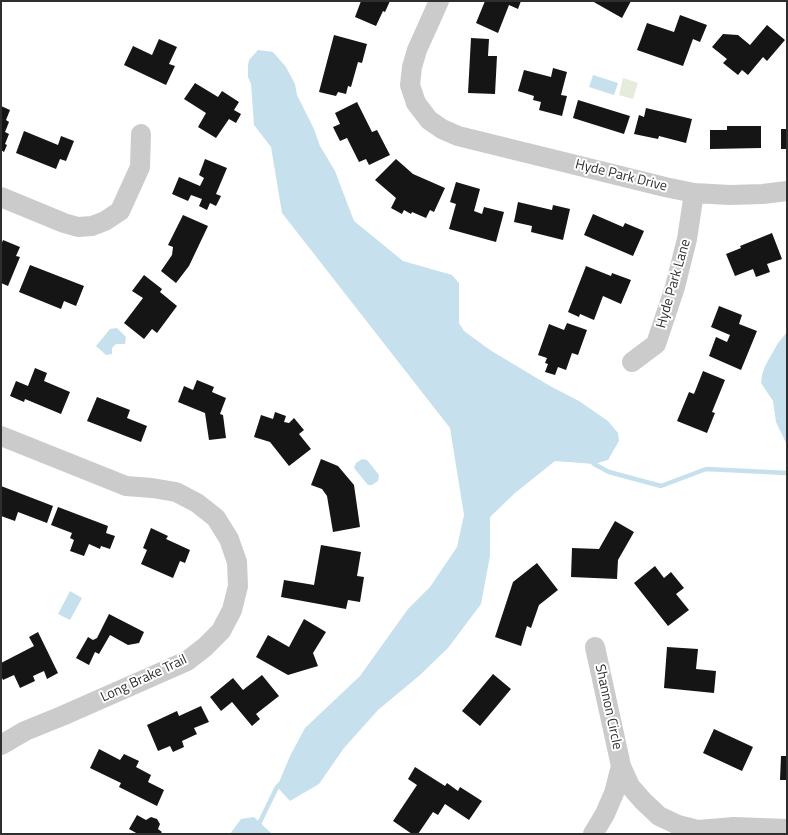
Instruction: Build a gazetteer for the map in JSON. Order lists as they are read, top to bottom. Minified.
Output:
{"streets":{"street":["Hyde Park Drive","Hyde Park Lane","Long Brake Trail","Shannon Circle"]},"crossings":[["Hyde Park Drive","Hyde Park Lane"]]}
